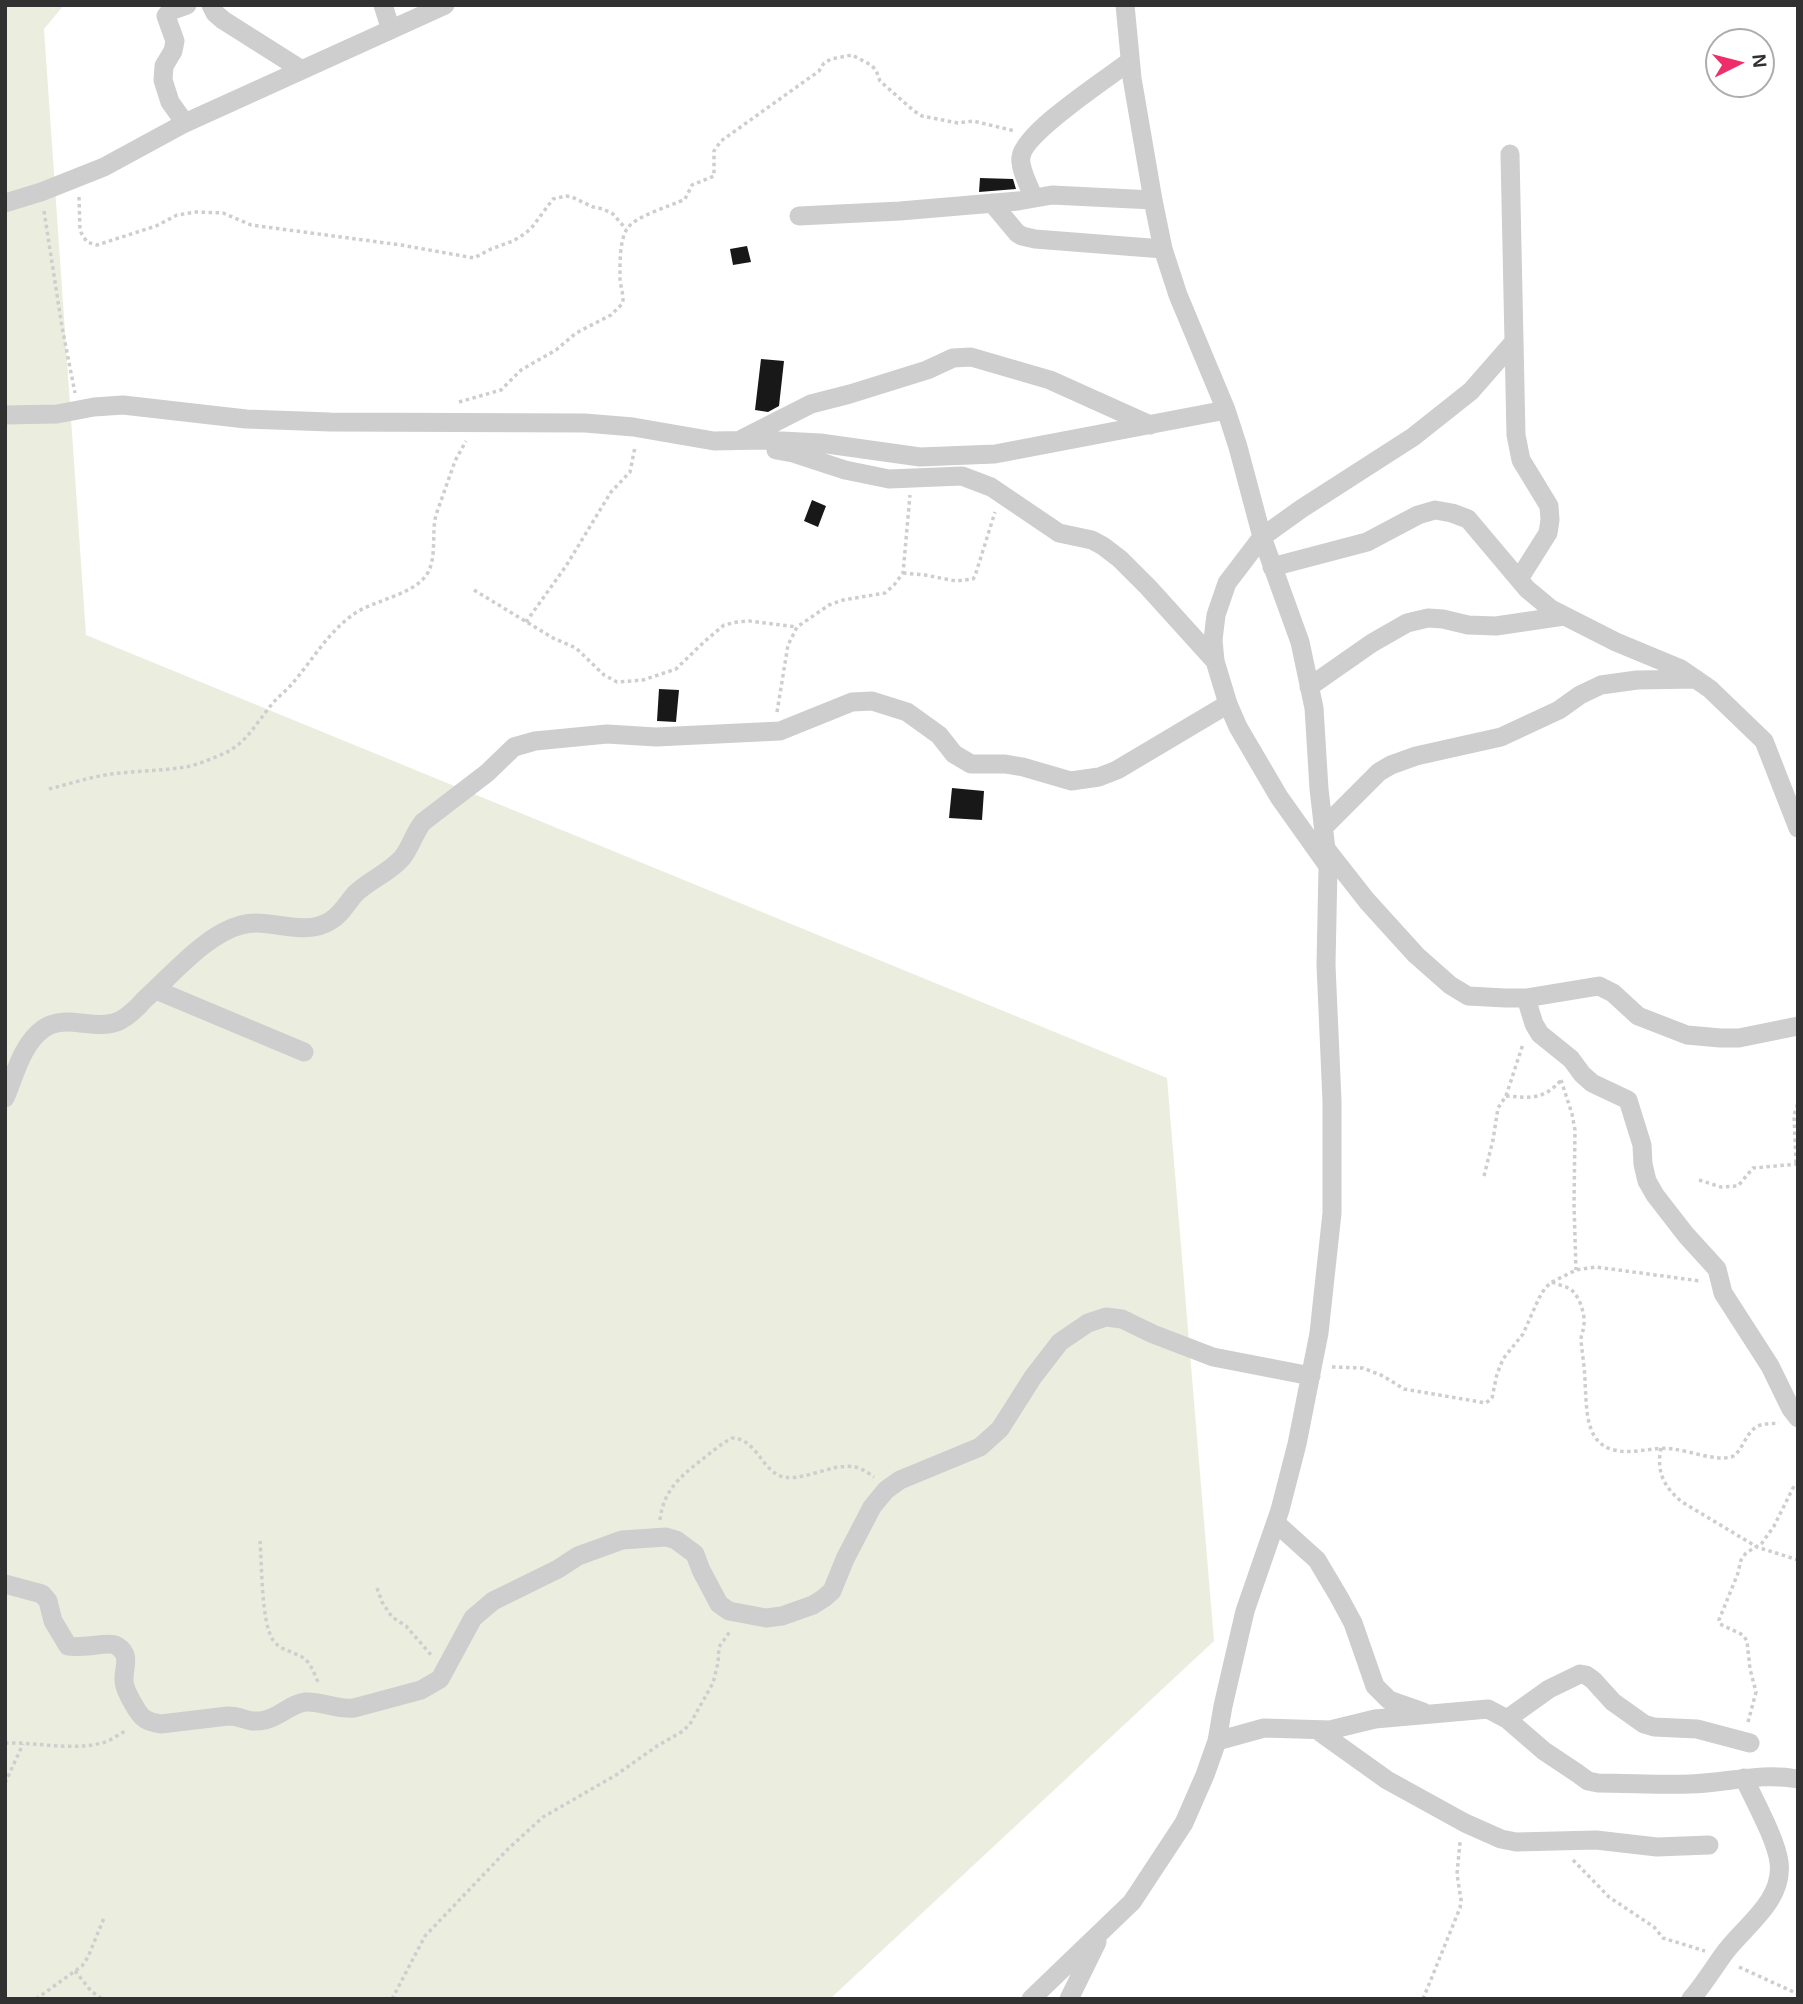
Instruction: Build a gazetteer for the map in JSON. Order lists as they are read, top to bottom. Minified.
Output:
{"north":"right"}
